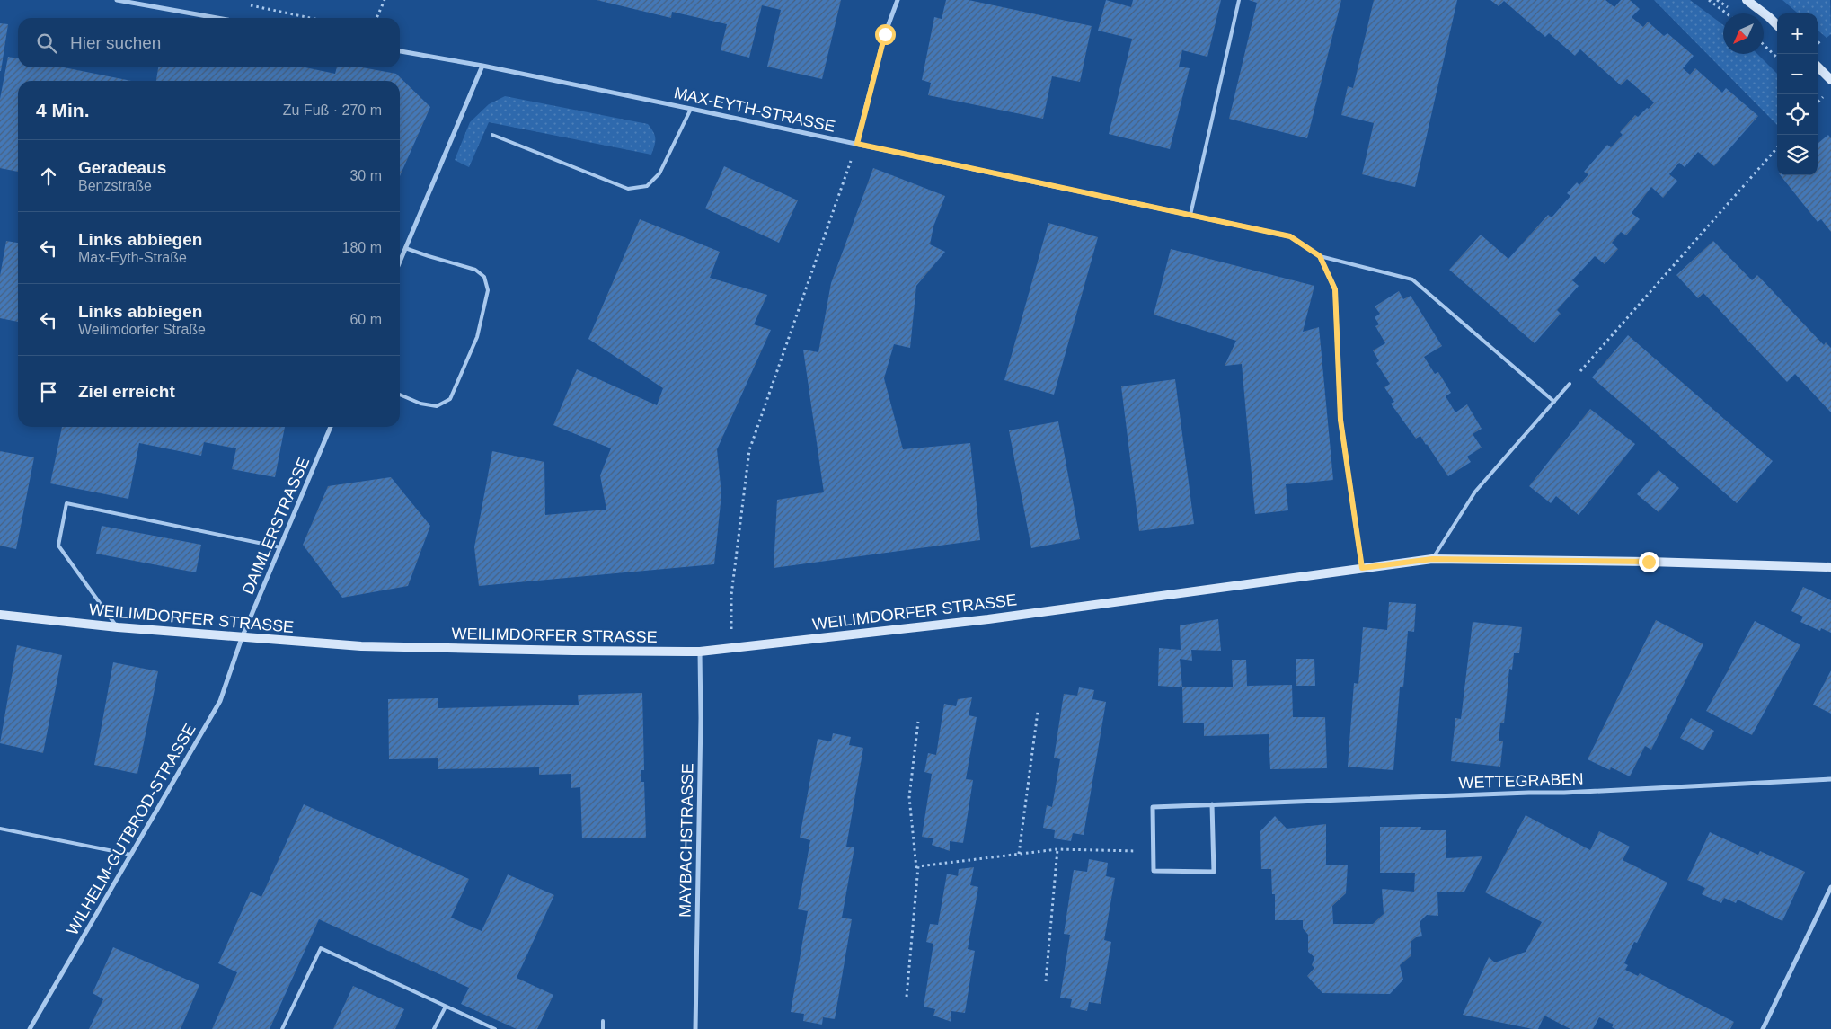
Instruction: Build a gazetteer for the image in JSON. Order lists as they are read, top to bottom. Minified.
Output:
{"streets":{"main road":["WEILIMDORFER STRASSE"],"street":["MAX-EYTH-STRASSE","DAIMLERSTRASSE","WETTEGRABEN","WILHELM-GUTBROD-STRASSE","MAYBACHSTRASSE"]},"crossings":[["DAIMLERSTRASSE","WEILIMDORFER STRASSE"],["DAIMLERSTRASSE","WILHELM-GUTBROD-STRASSE"],["WEILIMDORFER STRASSE","WILHELM-GUTBROD-STRASSE"],["WEILIMDORFER STRASSE","MAYBACHSTRASSE"]],"north":"bottom left","page":{"map_buttons":["+","−"],"search":"Hier suchen","heading":["4 Min.","Zu Fuß · 270 m"],"list":[["Geradeaus","Benzstraße","30 m"],["Links abbiegen","Max-Eyth-Straße","180 m"],["Links abbiegen","Weilimdorfer Straße","60 m"],"Ziel erreicht"]}}
